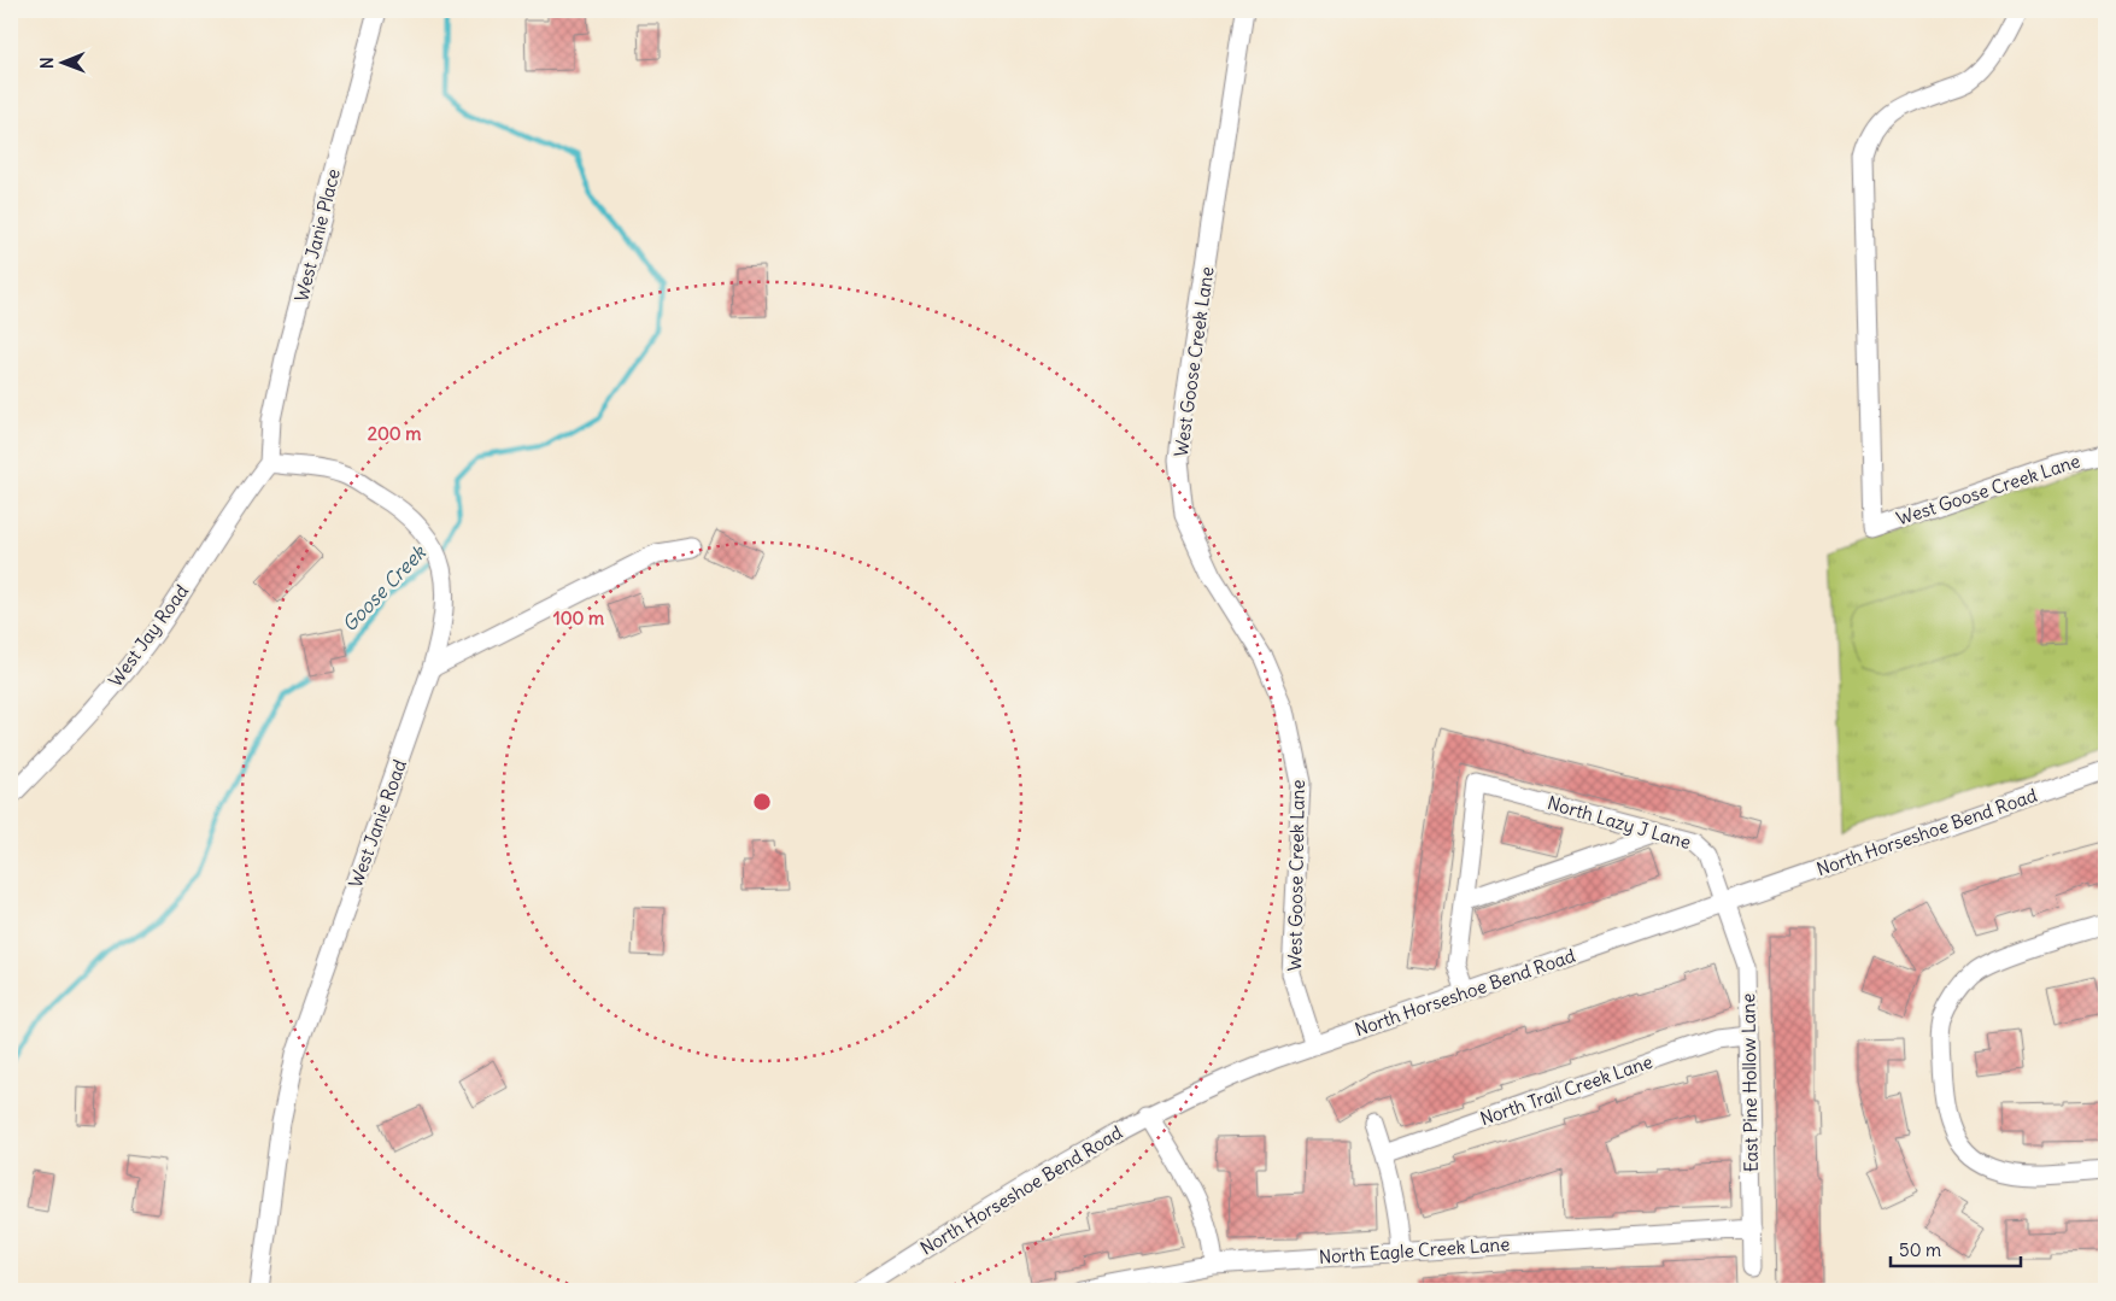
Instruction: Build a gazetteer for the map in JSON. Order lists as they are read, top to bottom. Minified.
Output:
{"streets":{"street":["West Janie Place","West Goose Creek Lane","West Jay Road","North Lazy J Lane","West Janie Road","North Horseshoe Bend Road","East Pine Hollow Lane","North Trail Creek Lane","North Eagle Creek Lane"]},"crossings":[["West Janie Place","West Jay Road"],["West Janie Place","West Janie Road"],["West Goose Creek Lane","North Horseshoe Bend Road"],["West Jay Road","West Janie Road"],["North Lazy J Lane","North Horseshoe Bend Road"],["North Lazy J Lane","East Pine Hollow Lane"],["North Horseshoe Bend Road","East Pine Hollow Lane"],["East Pine Hollow Lane","North Trail Creek Lane"],["East Pine Hollow Lane","North Eagle Creek Lane"]],"water":["Goose Creek"],"scale_bar":"50 m","north":"left","rings":["200 m","100 m"]}
